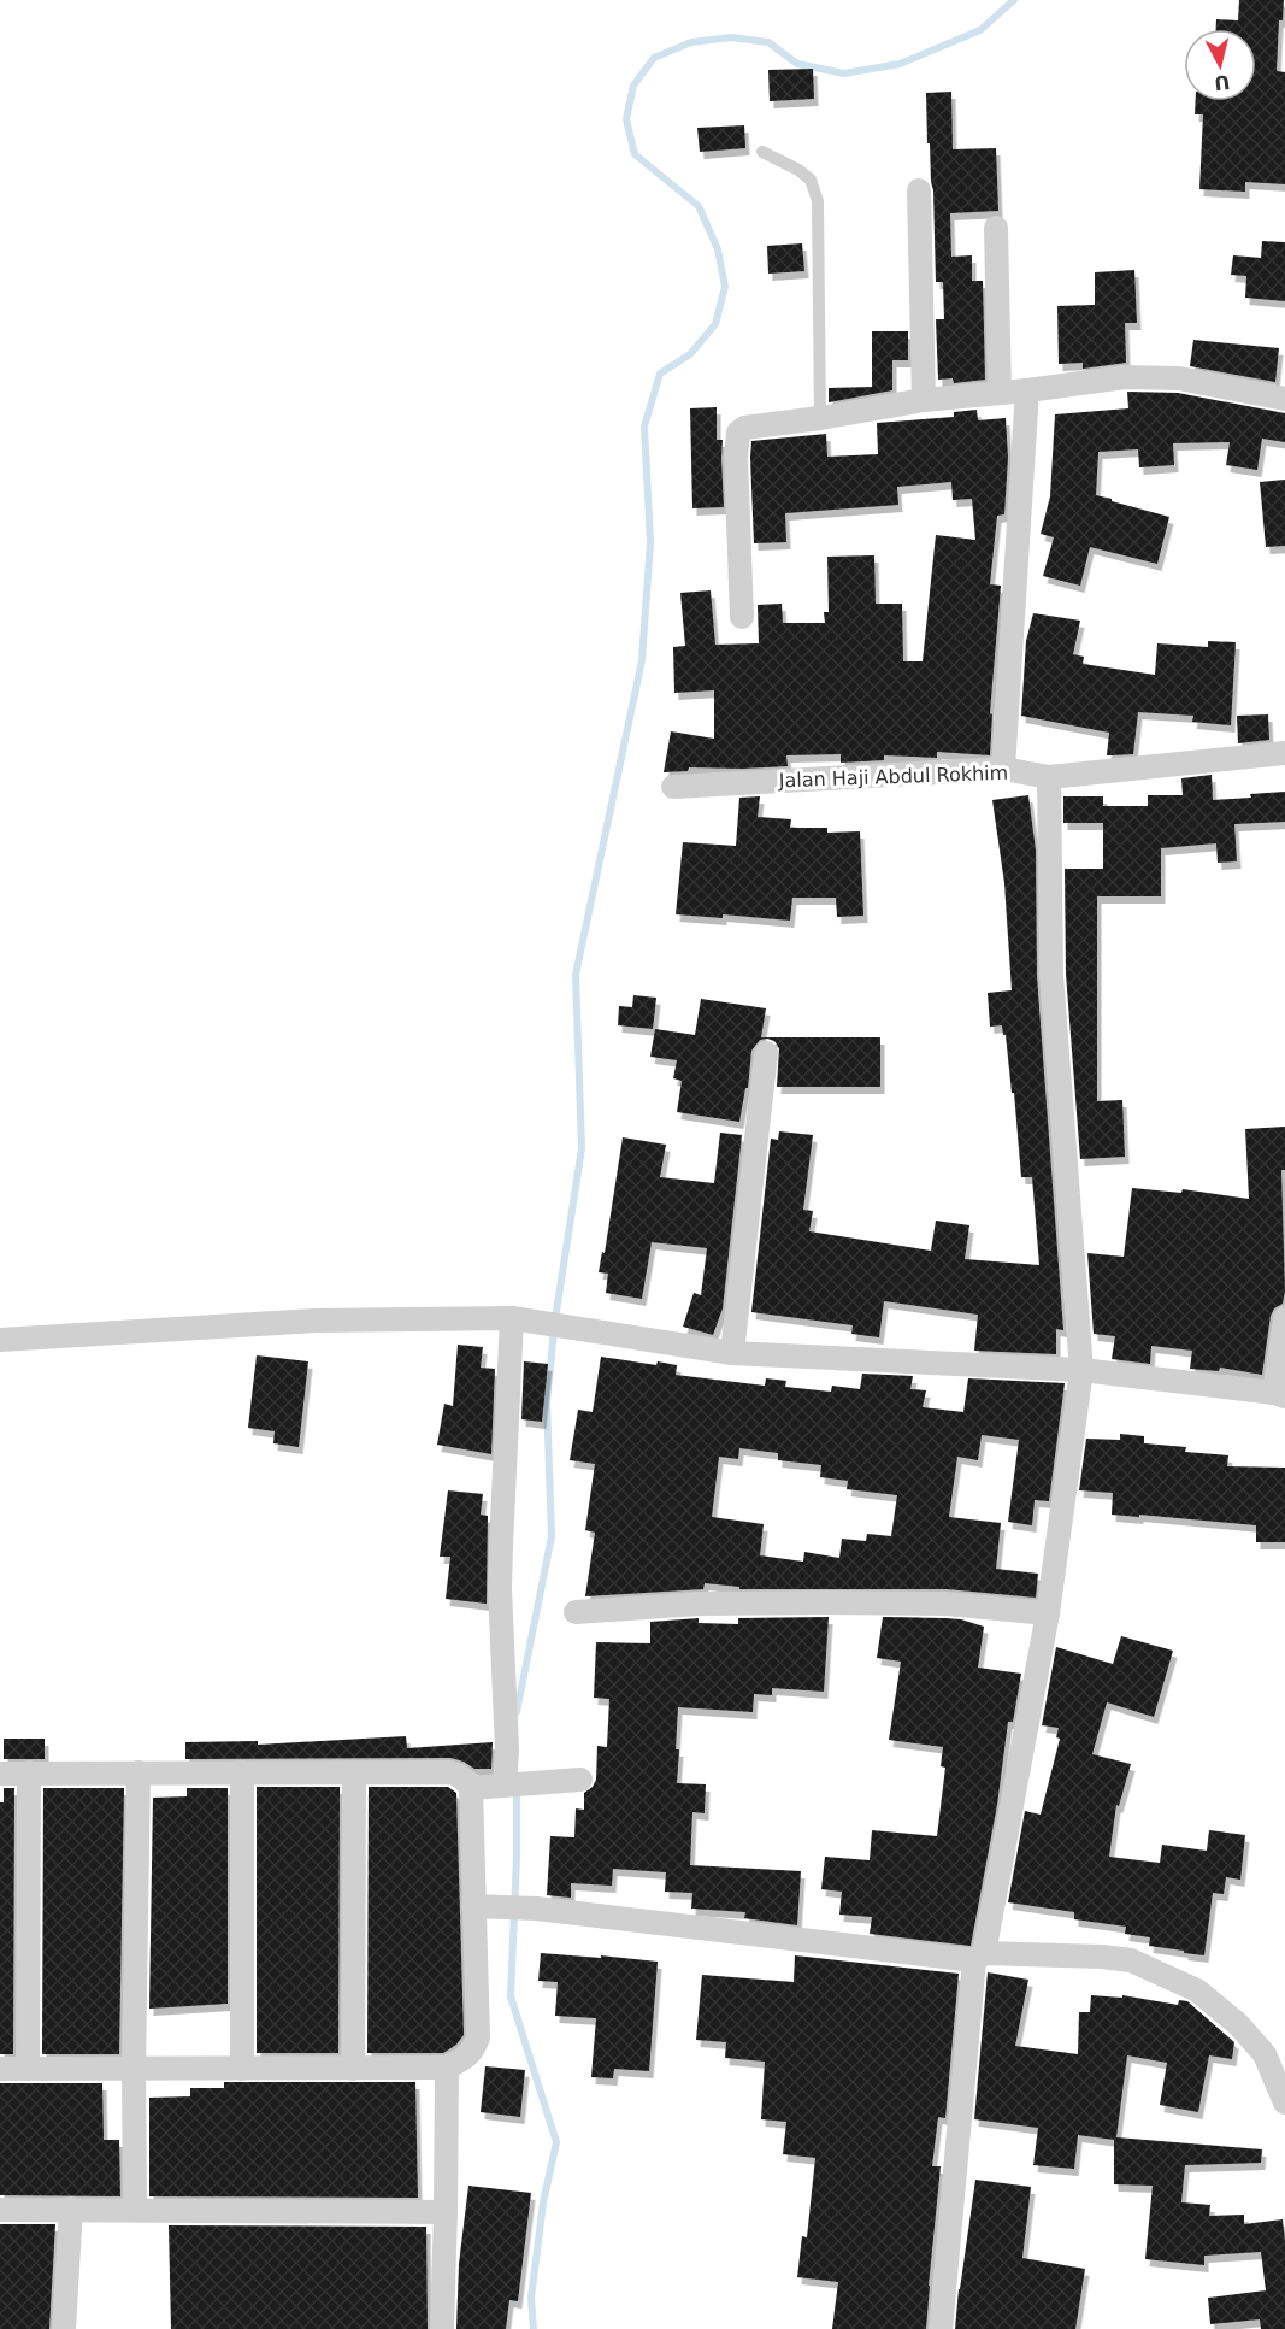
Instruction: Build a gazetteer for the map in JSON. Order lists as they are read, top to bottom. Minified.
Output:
{"streets":{"street":["Jalan Haji Abdul Rokhim"]},"north":"bottom"}
